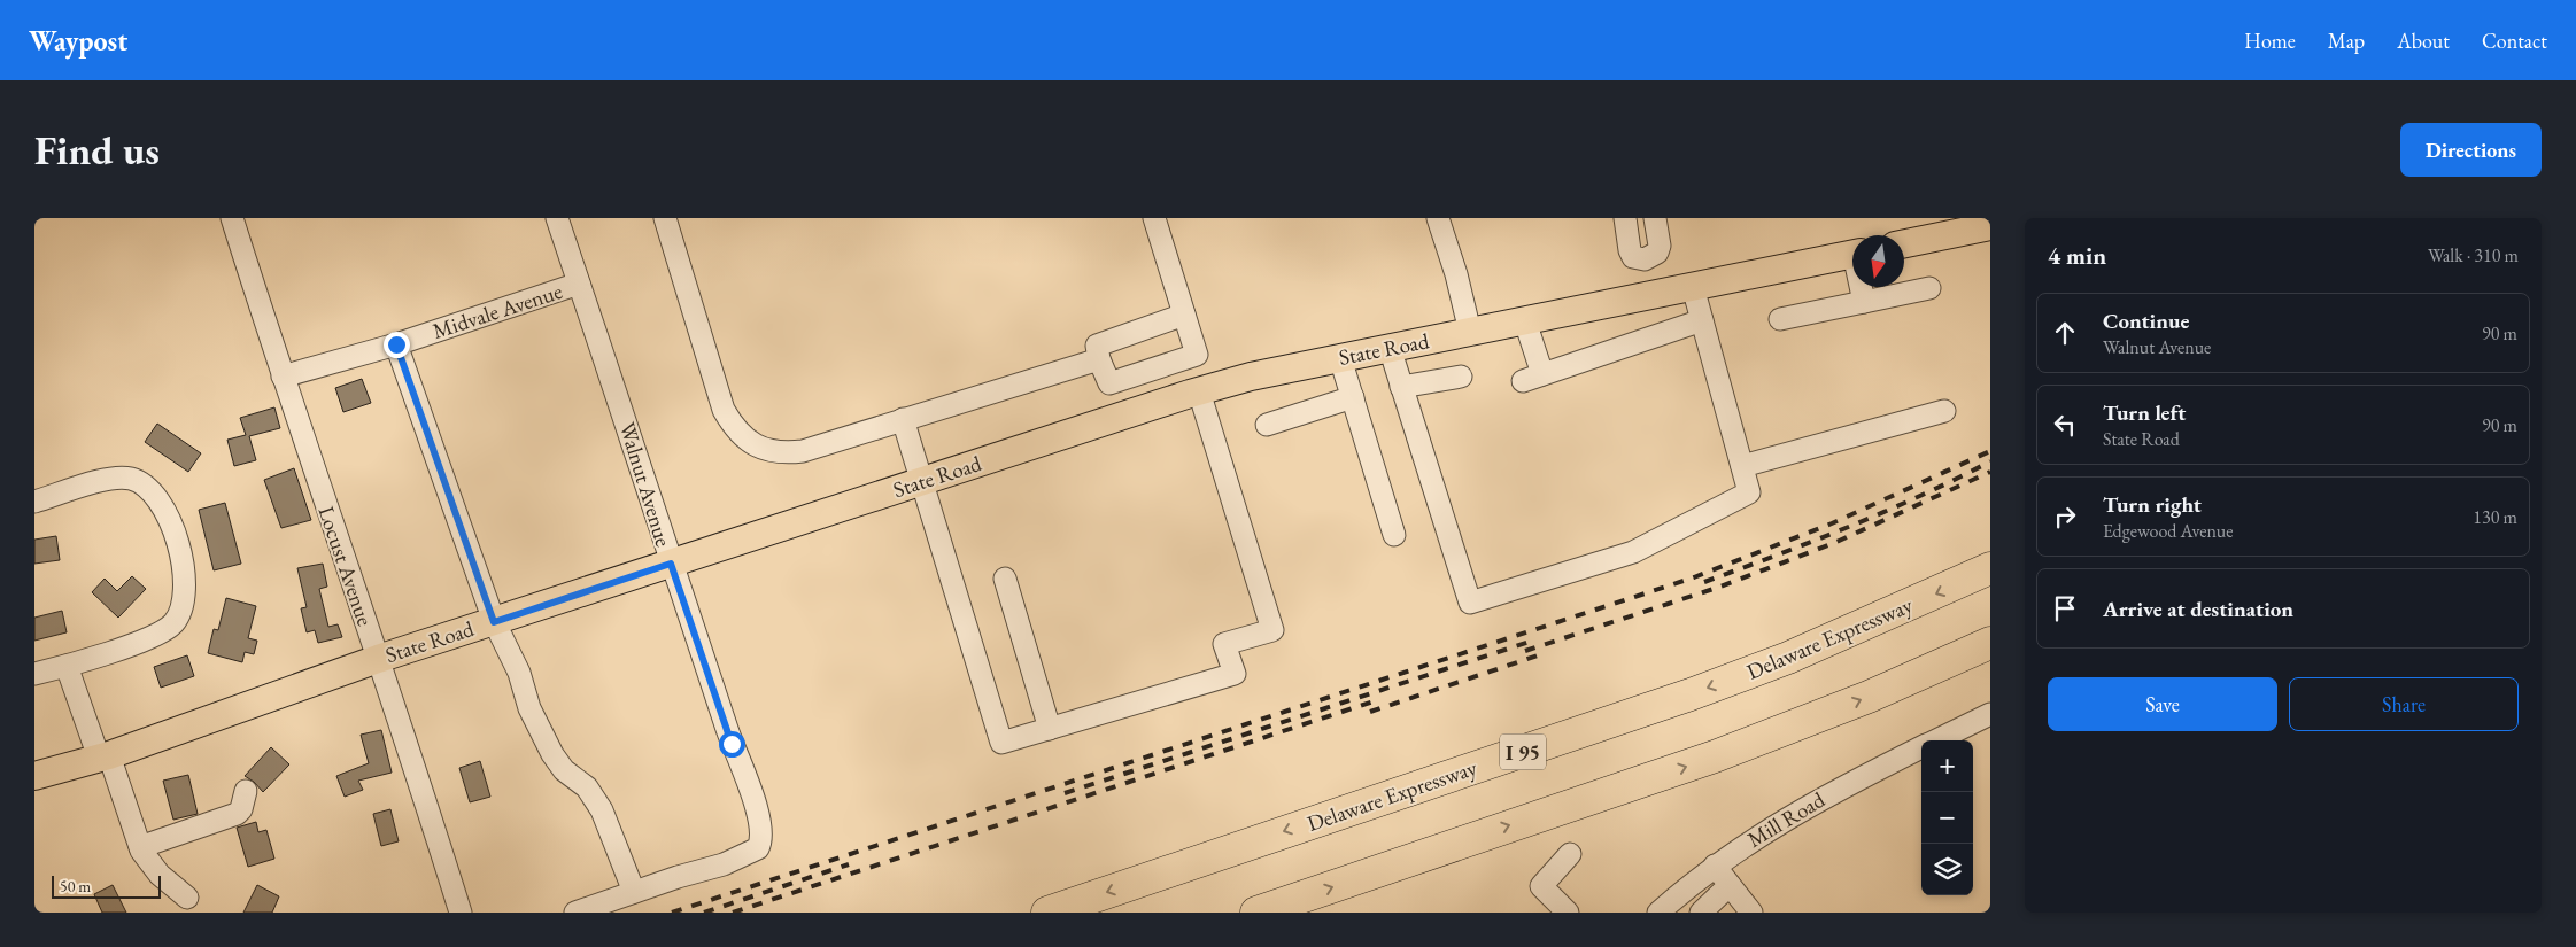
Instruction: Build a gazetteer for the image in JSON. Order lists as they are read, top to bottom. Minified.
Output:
{"streets":{"highway":["Delaware Expressway","I 95"],"main road":["State Road"],"street":["Midvale Avenue","Walnut Avenue","Locust Avenue","Mill Road"]},"crossings":[["Midvale Avenue","Walnut Avenue"],["Midvale Avenue","Locust Avenue"],["State Road","Walnut Avenue"],["State Road","Locust Avenue"]],"scale_bar":"50 m","north":"bottom","page":{"header":"Waypost","nav":["Home","Map","About","Contact"],"buttons":["Directions",["Save","Share"]],"title":"Find us","heading":["4 min","Walk · 310 m"],"list":[["Continue","Walnut Avenue","90 m"],["Turn left","State Road","90 m"],["Turn right","Edgewood Avenue","130 m"],"Arrive at destination"],"map_buttons":["+","−"],"scale":"50 m"}}
